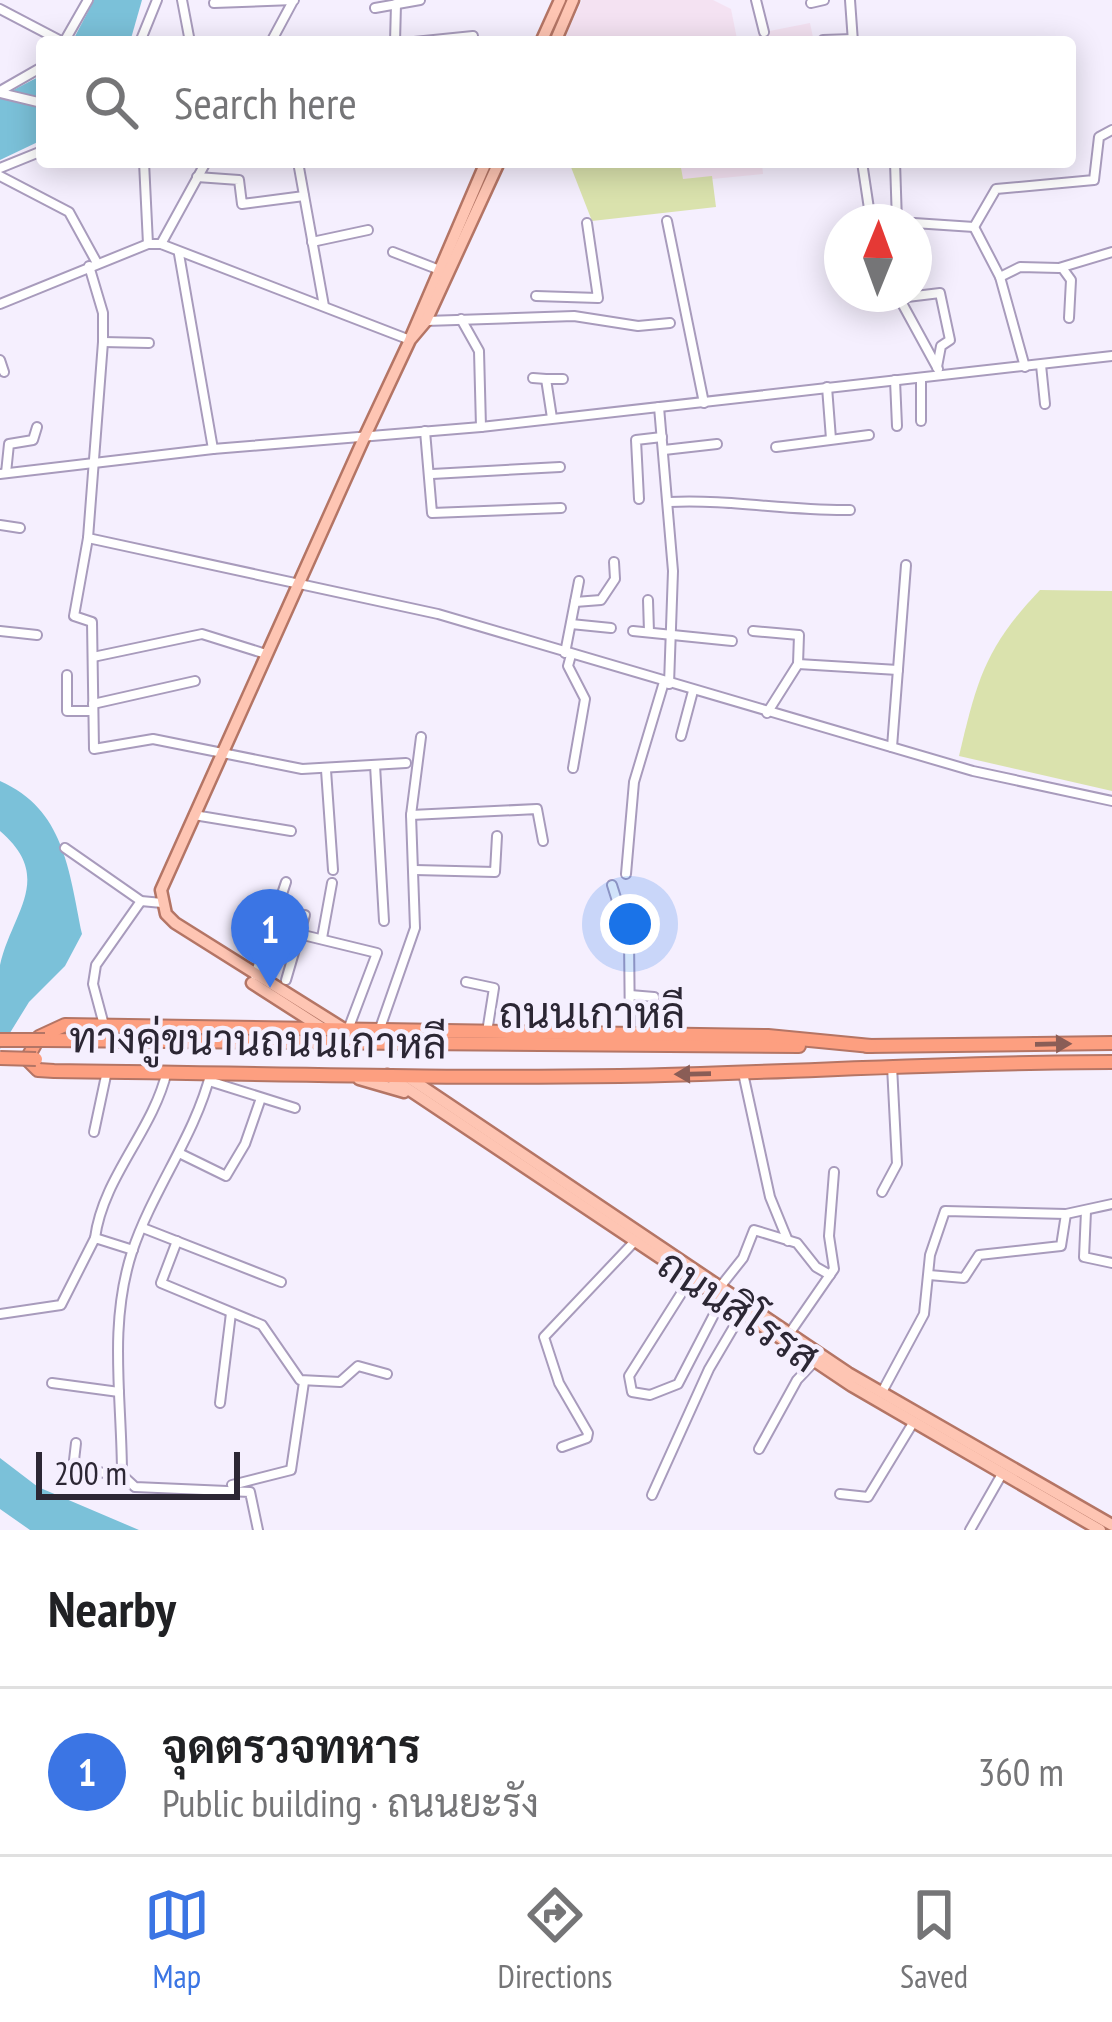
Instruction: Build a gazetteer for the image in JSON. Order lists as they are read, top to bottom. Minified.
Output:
{"streets":{"highway":["ถนนเกาหลี","ทางคู่ขนานถนนเกาหลี"],"main road":["ถนนสิโรรส"]},"crossings":[["ถนนเกาหลี","ทางคู่ขนานถนนเกาหลี"],["ทางคู่ขนานถนนเกาหลี","ถนนสิโรรส"]],"scale_bar":"200 m","north":"top","page":{"search":"Search here","pins":"1","scale":"200 m","heading":"Nearby","list":[{"mark":"1","name":"จุดตรวจทหาร","note":"Public building · ถนนยะรัง","value":"360 m"}],"nav":["Map","Directions","Saved"]}}
